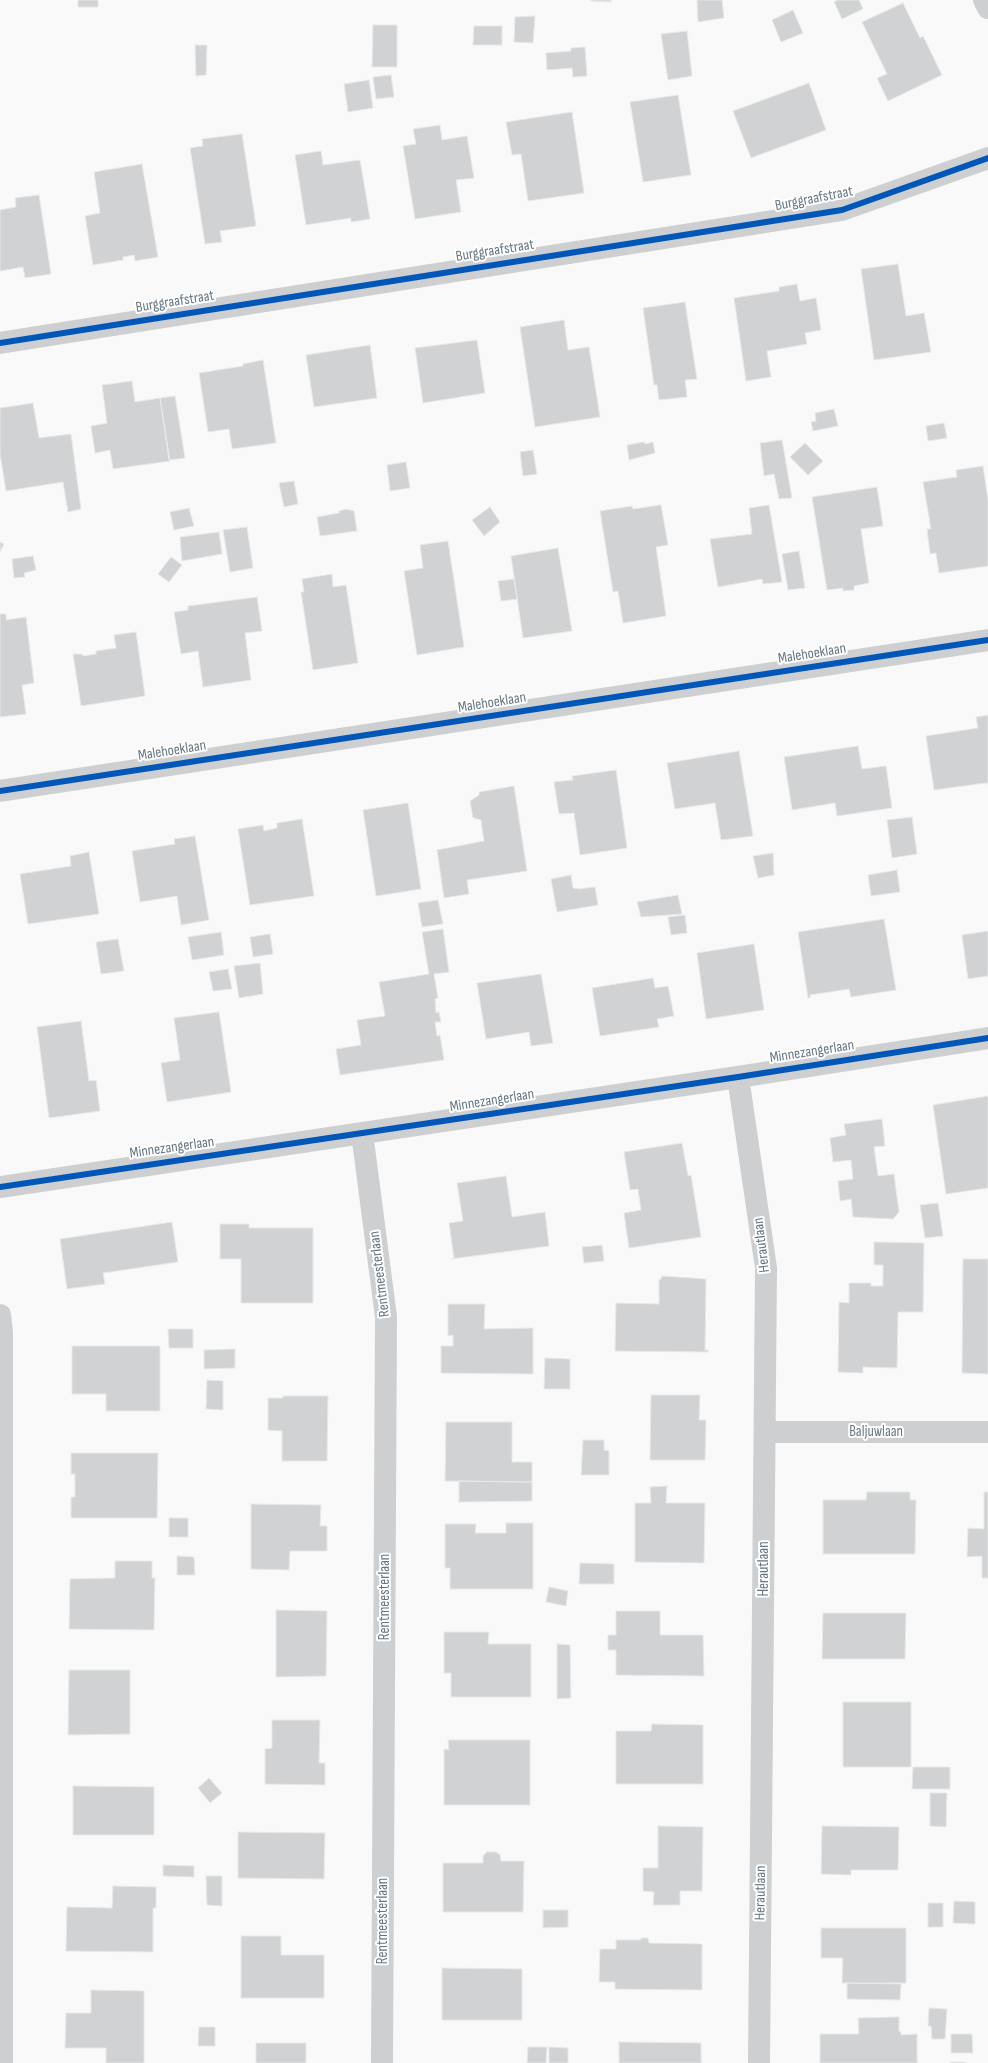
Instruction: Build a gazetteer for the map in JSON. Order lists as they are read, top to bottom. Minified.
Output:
{"streets":{"street":["Burggraafstraat","Malehoeklaan","Minnezangerlaan","Herautlaan","Rentmeesterlaan","Baljuwlaan"]},"crossings":[["Minnezangerlaan","Herautlaan"],["Minnezangerlaan","Rentmeesterlaan"],["Herautlaan","Baljuwlaan"]]}
